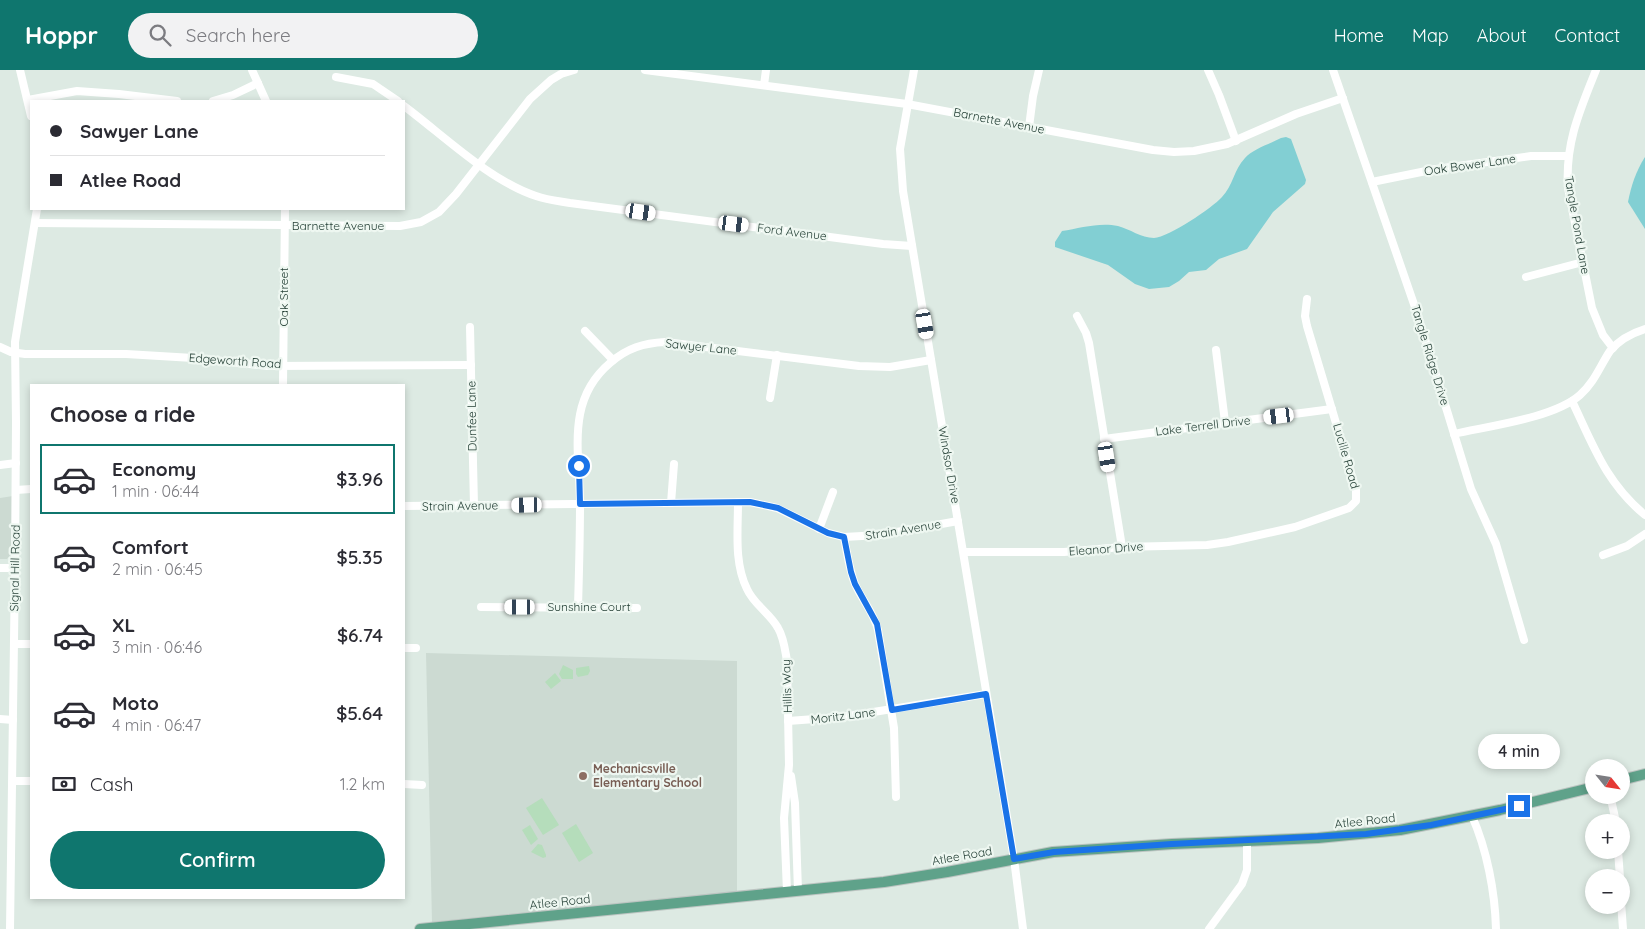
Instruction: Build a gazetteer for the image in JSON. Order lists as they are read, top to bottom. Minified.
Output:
{"streets":{"main road":["Atlee Road"],"street":["Barnette Avenue","Oak Bower Lane","Tangle Pond Lane","Ford Avenue","Oak Street","Sawyer Lane","Tangle Ridge Drive","Edgeworth Road","Dunfee Lane","Lake Terrell Drive","Lucille Road","Windsor Drive","Strain Avenue","Eleanor Drive","Signal Hill Road","Sunshine Court","Hillis Way","Moritz Lane"]},"crossings":[["Barnette Avenue","Ford Avenue"],["Barnette Avenue","Oak Street"],["Barnette Avenue","Tangle Ridge Drive"],["Barnette Avenue","Windsor Drive"],["Barnette Avenue","Signal Hill Road"],["Oak Bower Lane","Tangle Pond Lane"],["Oak Bower Lane","Tangle Ridge Drive"],["Ford Avenue","Windsor Drive"],["Oak Street","Edgeworth Road"],["Sawyer Lane","Windsor Drive"],["Sawyer Lane","Strain Avenue"],["Sawyer Lane","Sunshine Court"],["Edgeworth Road","Dunfee Lane"],["Edgeworth Road","Signal Hill Road"],["Dunfee Lane","Strain Avenue"],["Lake Terrell Drive","Lucille Road"],["Lucille Road","Eleanor Drive"],["Windsor Drive","Strain Avenue"],["Windsor Drive","Eleanor Drive"],["Windsor Drive","Moritz Lane"],["Windsor Drive","Atlee Road"],["Strain Avenue","Hillis Way"],["Hillis Way","Moritz Lane"],["Hillis Way","Atlee Road"]],"places":["Mechanicsville Elementary School"],"north":"bottom right","page":{"header":"Hoppr","search":"Search here","nav":["Home","Map","About","Contact"],"banner":["Sawyer Lane","Atlee Road"],"heading":"Choose a ride","list":[{"name":"Economy","note":"1 min · 06:44","value":"$3.96"},{"name":"Comfort","note":"2 min · 06:45","value":"$5.35"},{"name":"XL","note":"3 min · 06:46","value":"$6.74"},{"name":"Moto","note":"4 min · 06:47","value":"$5.64"}],"bubble":"4 min","pay":["Cash","1.2 km"],"map_buttons":["+","−"],"buttons":"Confirm"}}
